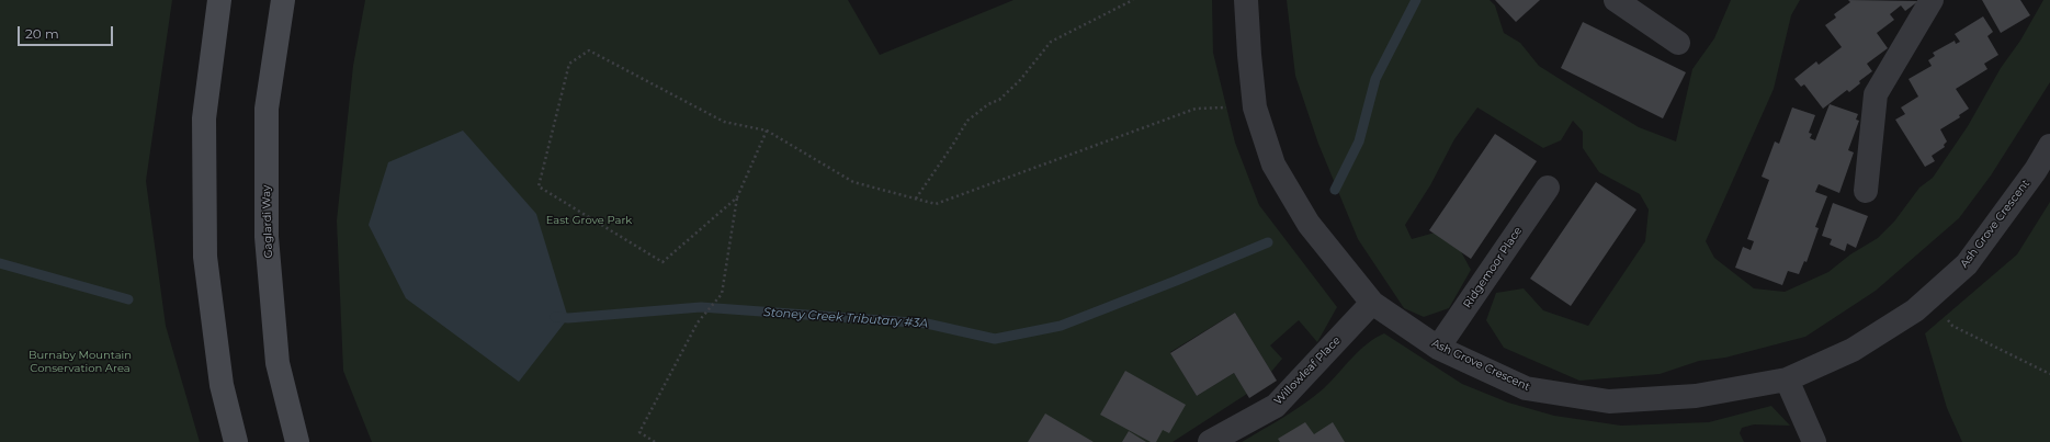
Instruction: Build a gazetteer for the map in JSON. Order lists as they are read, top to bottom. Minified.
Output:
{"streets":{"main road":["Gaglardi Way"],"street":["Ash Grove Crescent","Ridgemoor Place","Willowleaf Place"]},"crossings":[["Ash Grove Crescent","Ridgemoor Place"],["Ash Grove Crescent","Willowleaf Place"]],"water":["Stoney Creek Tributary #3A"],"parks":["East Grove Park","Burnaby Mountain Conservation Area"],"scale_bar":"20 m"}
